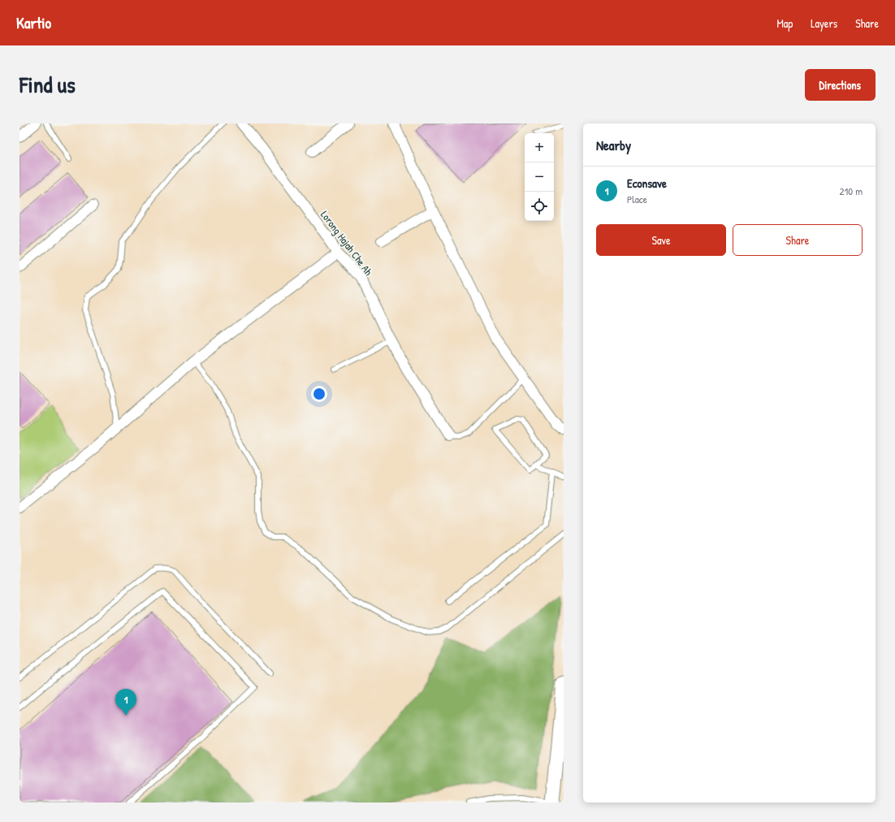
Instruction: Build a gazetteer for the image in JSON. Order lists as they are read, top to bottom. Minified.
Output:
{"streets":{"street":["Lorong Hajah Che Ah"]},"page":{"header":"Kartio","nav":["Map","Layers","Share"],"title":"Find us","buttons":["Directions",["Save","Share"]],"heading":"Nearby","map_buttons":["+","−"],"list":[{"mark":"1","name":"Econsave","note":"Place","value":"210 m"}],"pins":"1"}}
